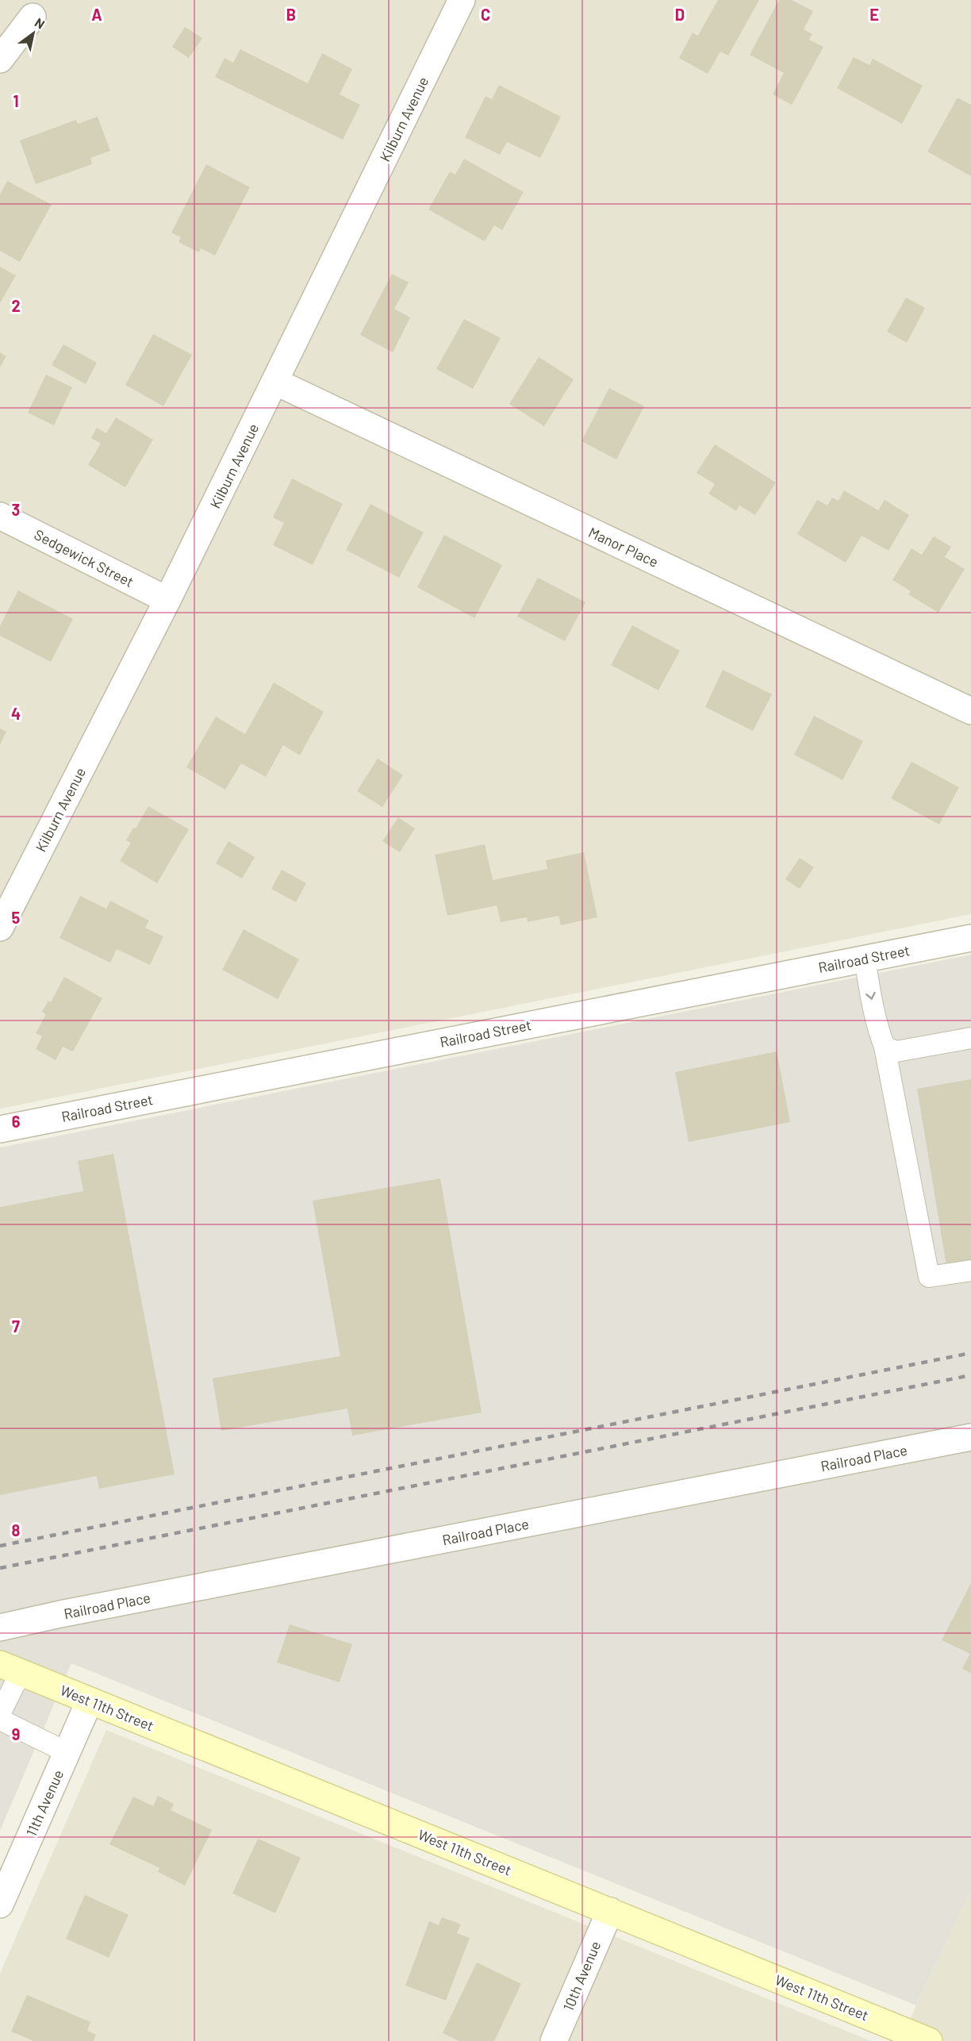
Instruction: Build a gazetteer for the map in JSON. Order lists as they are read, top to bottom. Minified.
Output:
{"streets":{"street":["Kilburn Avenue","Manor Place","Sedgewick Street","Railroad Street","Railroad Place","West 11th Street","11th Avenue","10th Avenue"]},"crossings":[["Kilburn Avenue","Manor Place"],["Kilburn Avenue","Sedgewick Street"],["West 11th Street","11th Avenue"],["West 11th Street","10th Avenue"]],"north":"top right","grid":{"columns":["A","B","C","D","E"],"rows":["1","2","3","4","5","6","7","8","9"]}}
